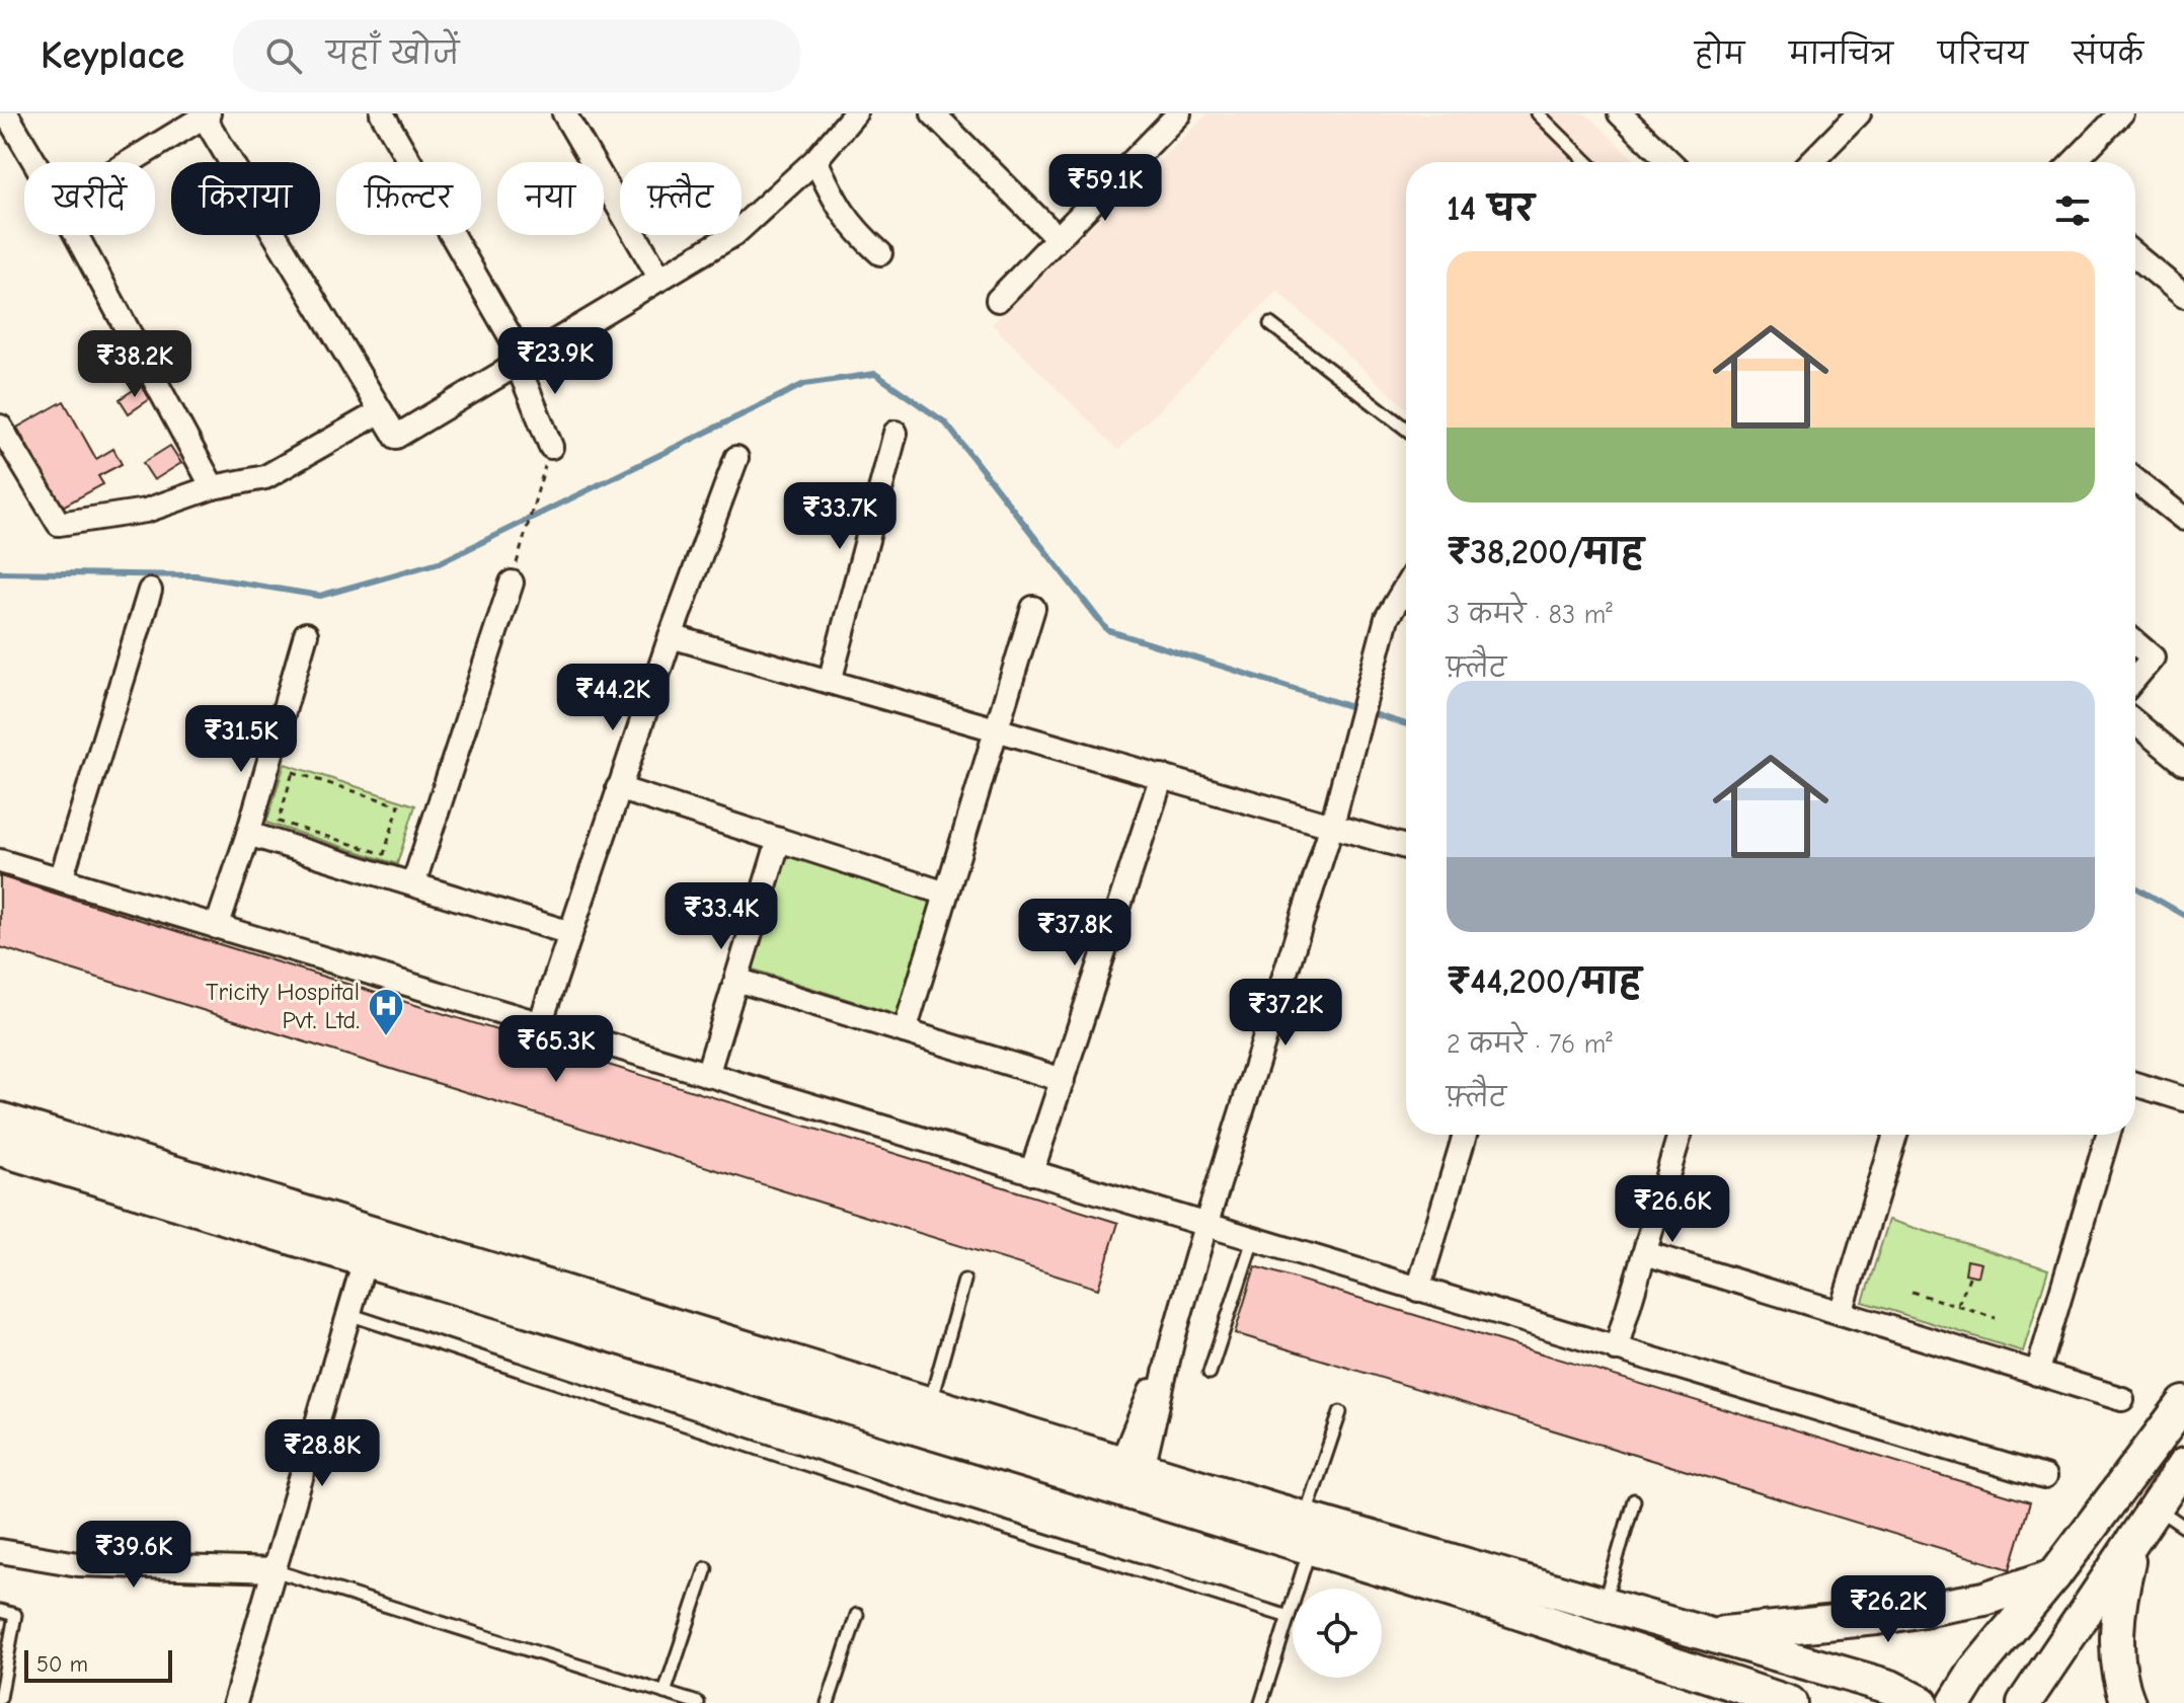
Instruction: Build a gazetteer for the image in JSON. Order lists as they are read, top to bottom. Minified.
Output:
{"places":{"hospital":["Tricity Hospital Pvt. Ltd."]},"scale_bar":"50 m","page":{"header":"Keyplace","search":"यहाँ खोजें","nav":["होम","मानचित्र","परिचय","संपर्क"],"price":["₹59.1K","₹23.9K","₹38.2K","₹33.7K","₹44.2K","₹31.5K","₹33.4K","₹37.8K","₹37.2K","₹65.3K","₹26.6K","₹28.8K","₹39.6K","₹26.2K"],"chip":["खरीदें","किराया","फ़िल्टर","नया","फ़्लैट"],"heading":"14 घर","list":[{"name":"₹38,200/माह","note":"3 कमरे · 83 m² · फ़्लैट"},{"name":"₹44,200/माह","note":"2 कमरे · 76 m² · फ़्लैट"}],"scale":"50 m"}}
